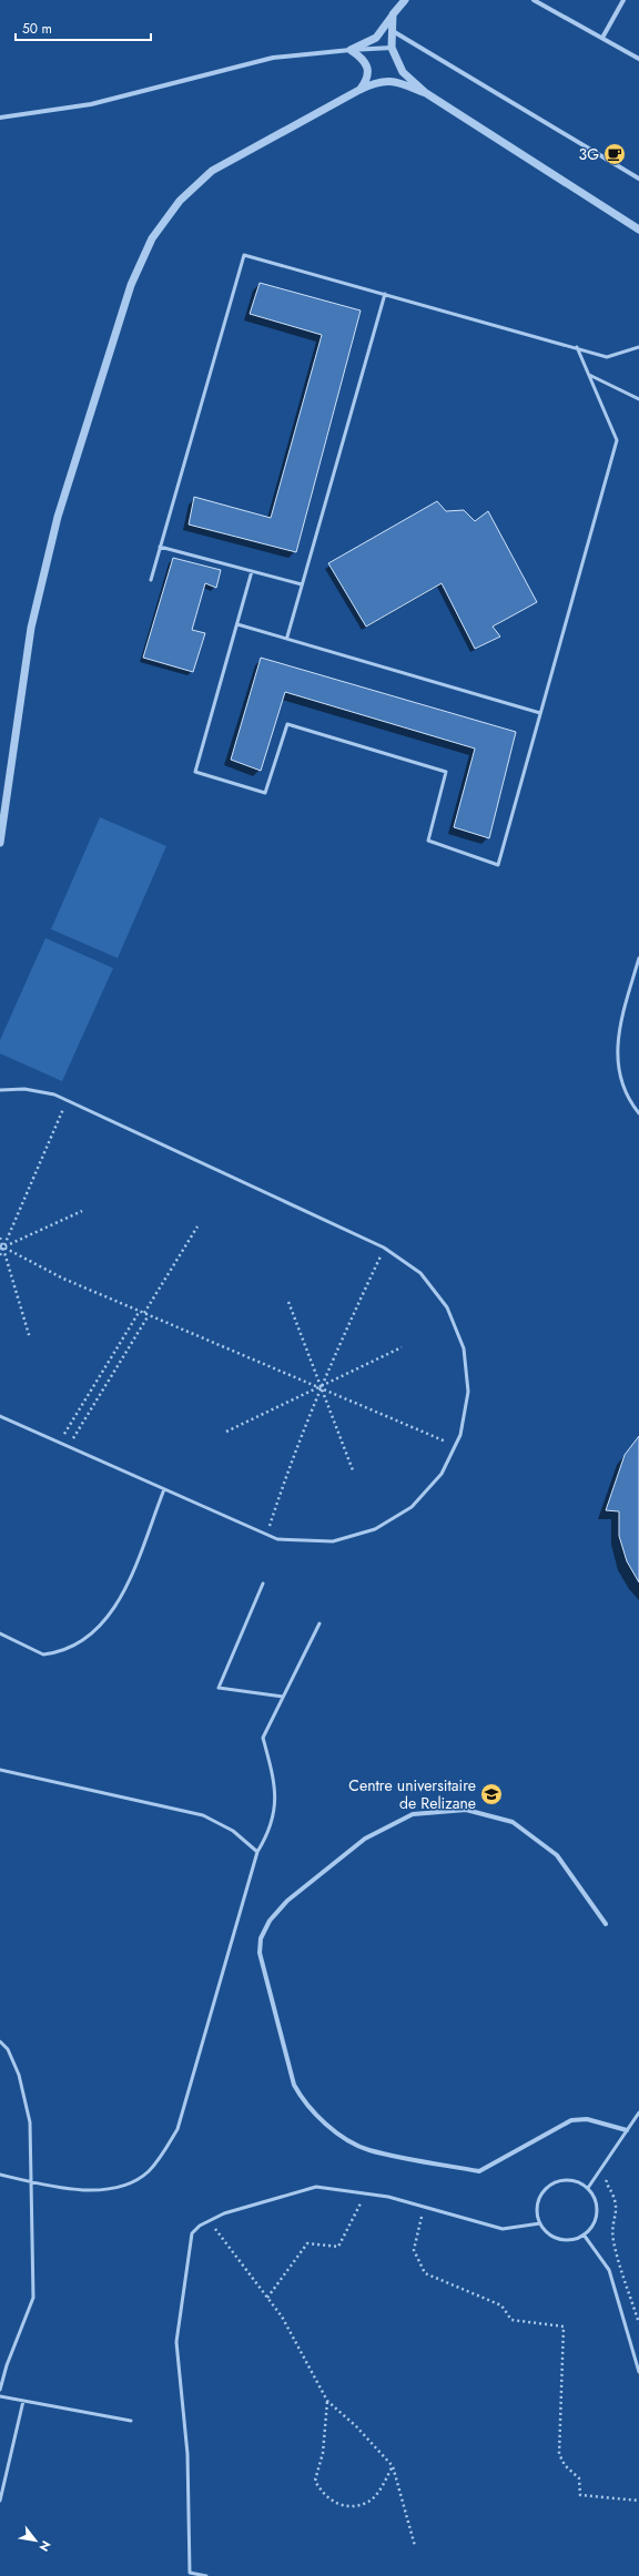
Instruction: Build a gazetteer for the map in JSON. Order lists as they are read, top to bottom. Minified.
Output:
{"places":{"cafe":["3G"],"school or university":["Centre universitaire de Relizane"]},"scale_bar":"50 m","north":"bottom right"}
